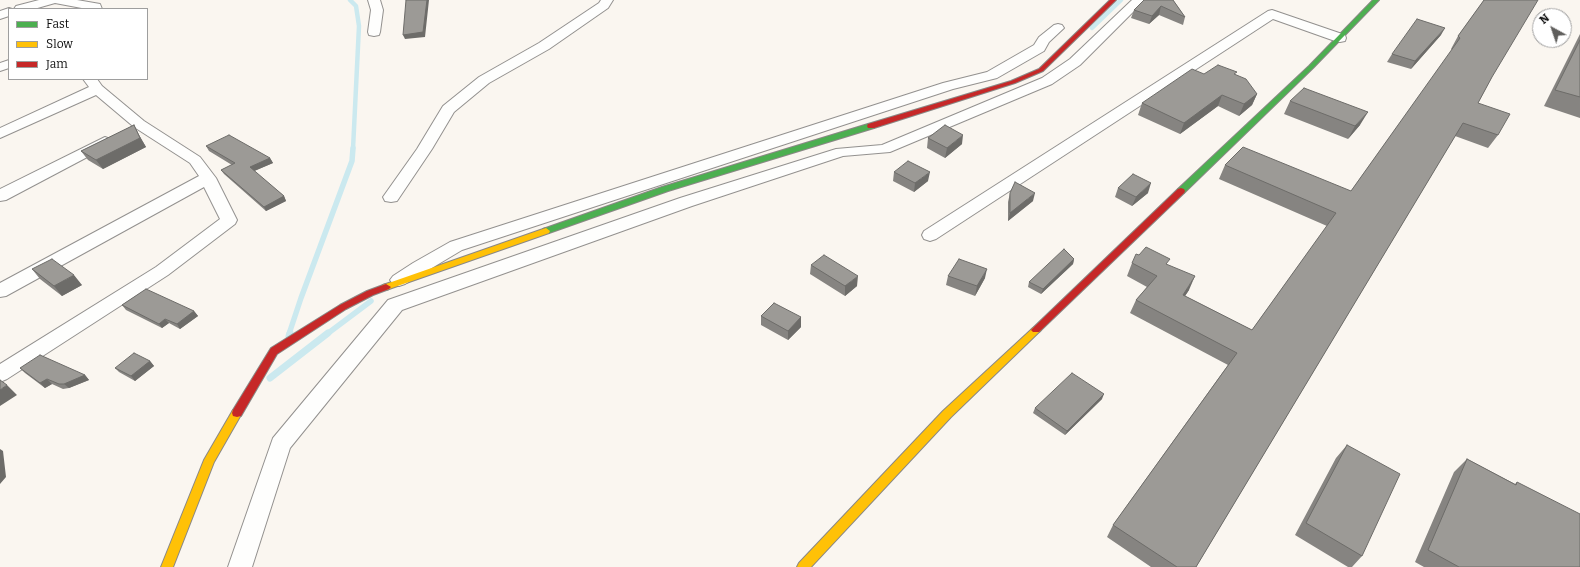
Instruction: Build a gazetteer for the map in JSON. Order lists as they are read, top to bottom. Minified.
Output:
{"legend":["Fast","Slow","Jam"],"north":"top left"}
